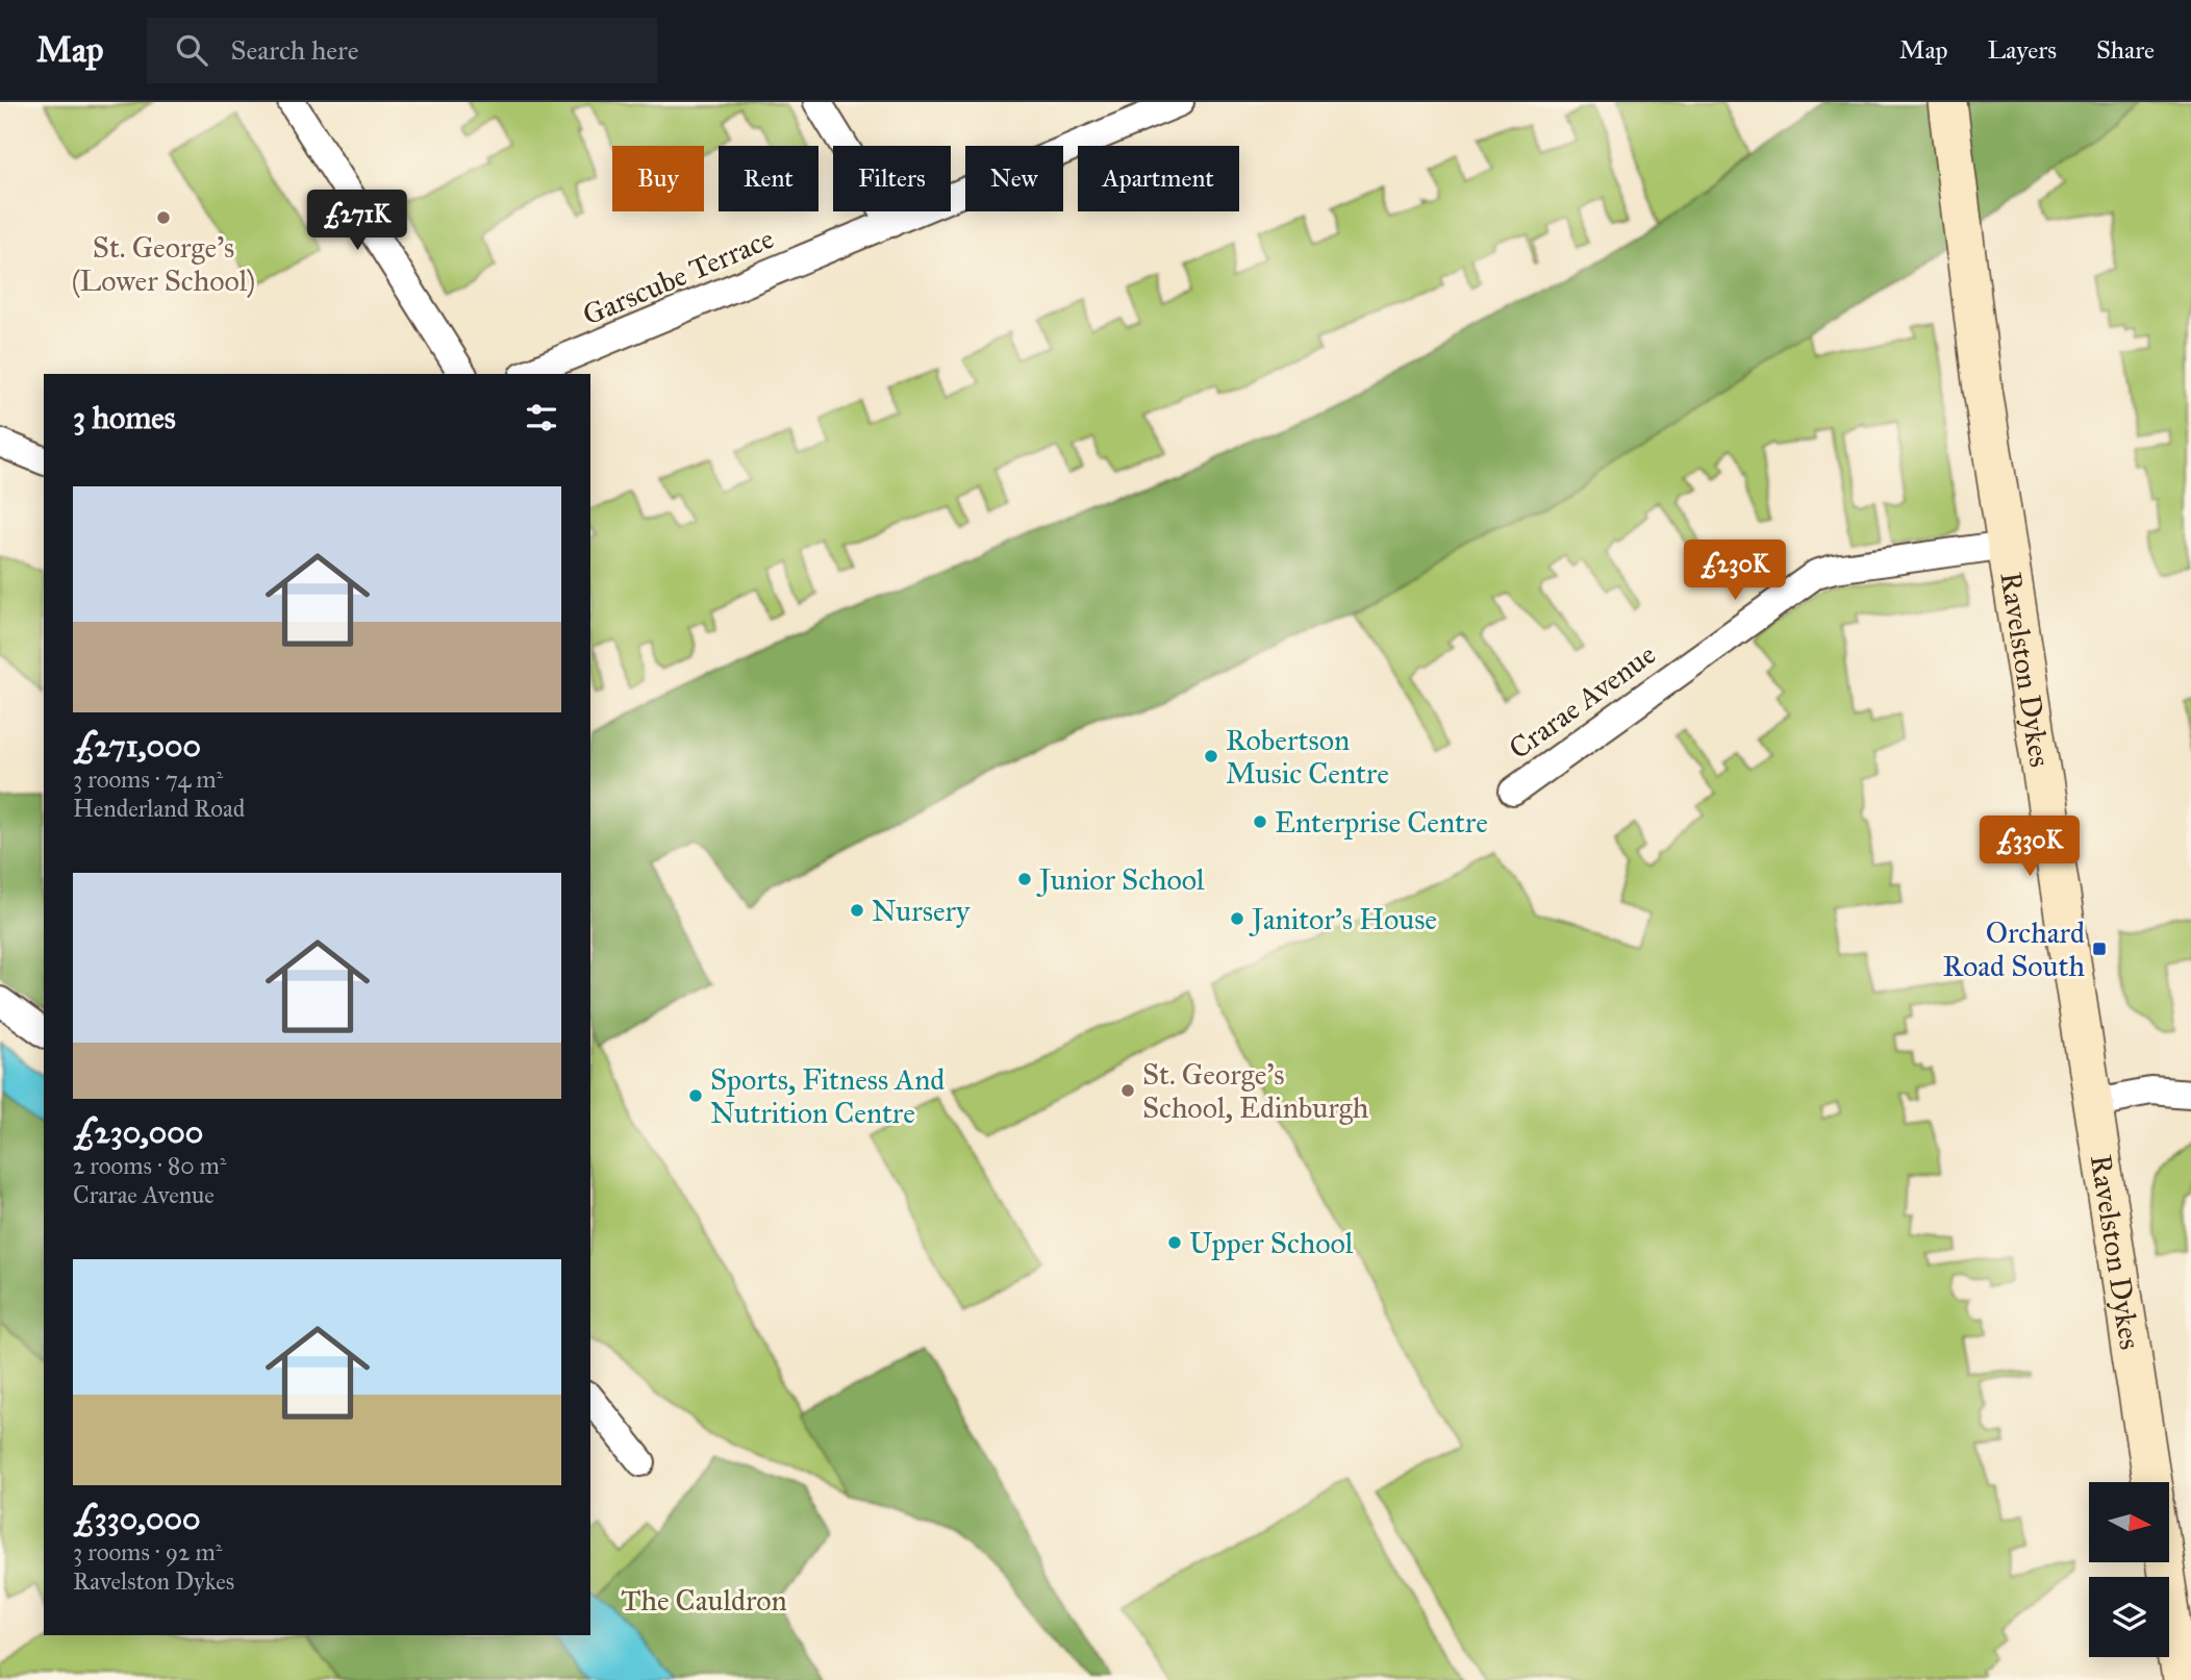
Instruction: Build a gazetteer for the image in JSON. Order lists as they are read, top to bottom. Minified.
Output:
{"streets":{"street":["Garscube Terrace","Ravelston Dykes","Crarae Avenue"]},"crossings":[["Ravelston Dykes","Crarae Avenue"]],"parks":["The Cauldron"],"places":{"other":["St. George's (Lower School)","Robertson Music Centre","Enterprise Centre","Junior School","Nursery","Janitor's House","St. George's School, Edinburgh","Sports, Fitness And Nutrition Centre","Upper School"],"transit":["Orchard Road South"]},"north":"right","page":{"header":"Map","search":"Search here","nav":["Map","Layers","Share"],"chip":["Buy","Rent","Filters","New","Apartment"],"price":["£271K","£230K","£330K"],"heading":"3 homes","list":[{"name":"£271,000","note":"3 rooms · 74 m² · Henderland Road"},{"name":"£230,000","note":"2 rooms · 80 m² · Crarae Avenue"},{"name":"£330,000","note":"3 rooms · 92 m² · Ravelston Dykes"}]}}
